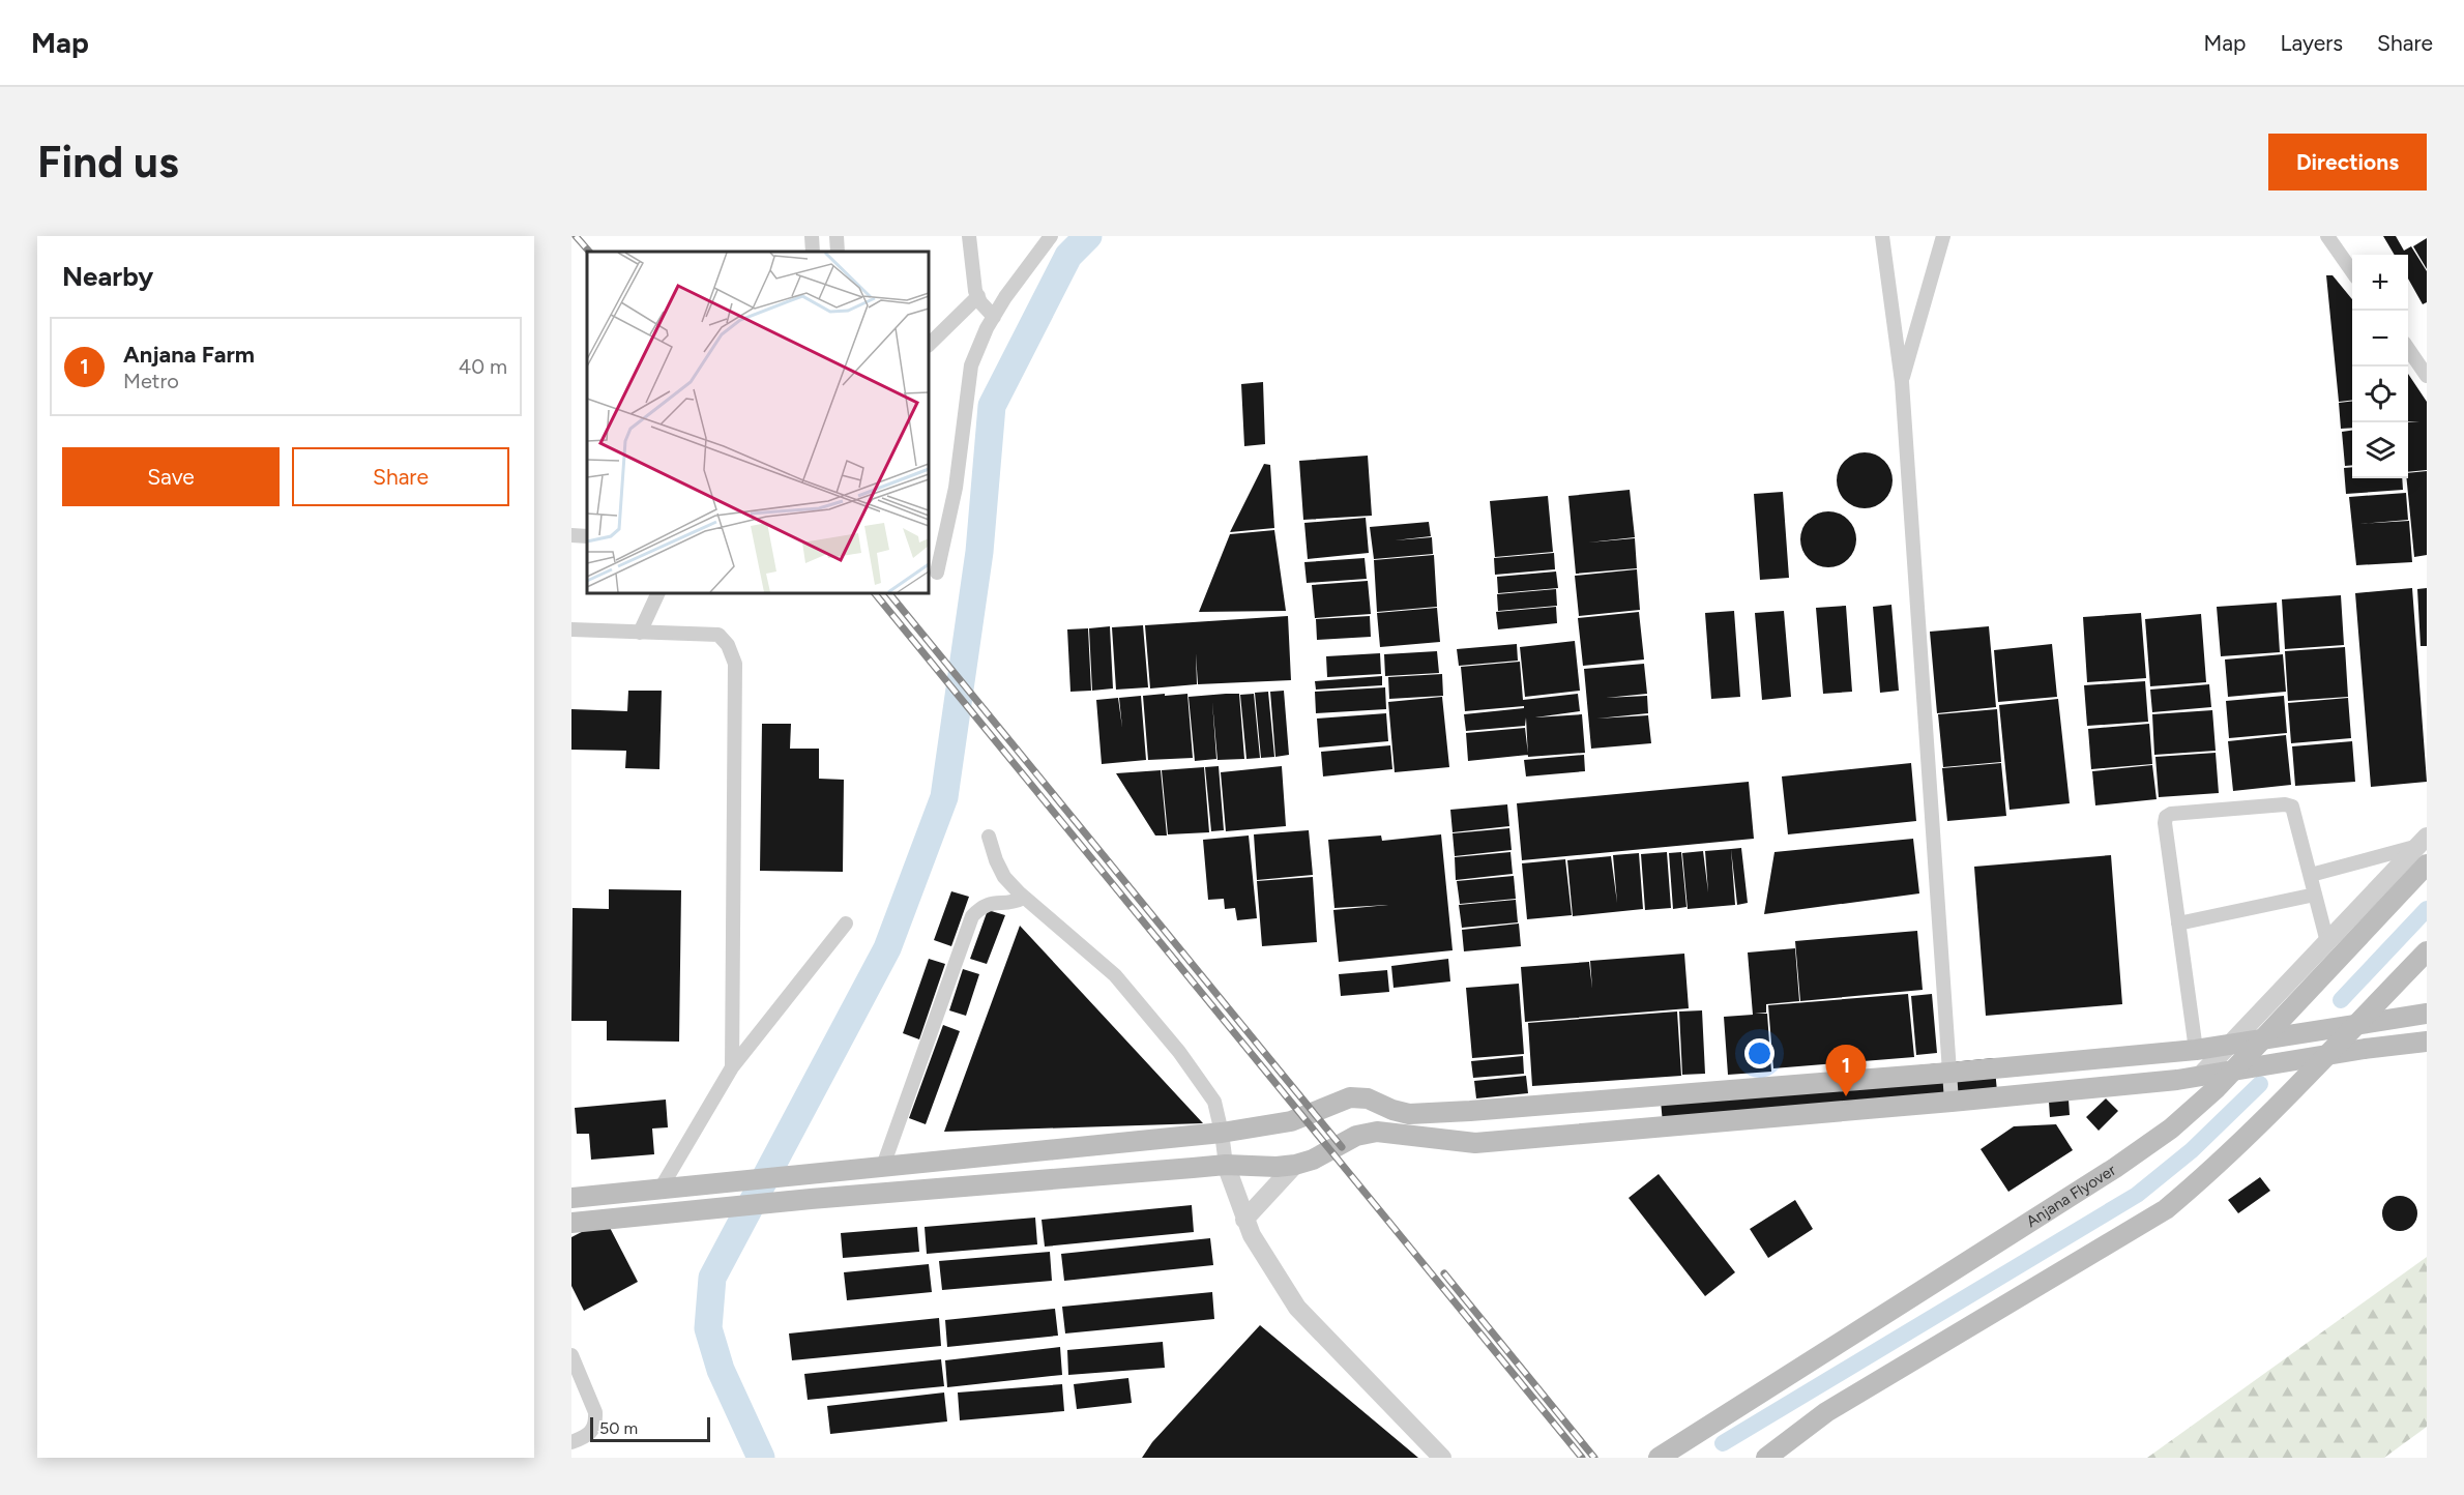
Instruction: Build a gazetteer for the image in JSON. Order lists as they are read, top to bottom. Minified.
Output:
{"streets":{"main road":["Anjana Flyover"]},"scale_bar":"50 m","page":{"header":"Map","nav":["Map","Layers","Share"],"buttons":["Directions",["Save","Share"]],"title":"Find us","heading":"Nearby","map_buttons":["+","−"],"list":[{"mark":"1","name":"Anjana Farm","note":"Metro","value":"40 m"}],"pins":"1","scale":"50 m"}}
